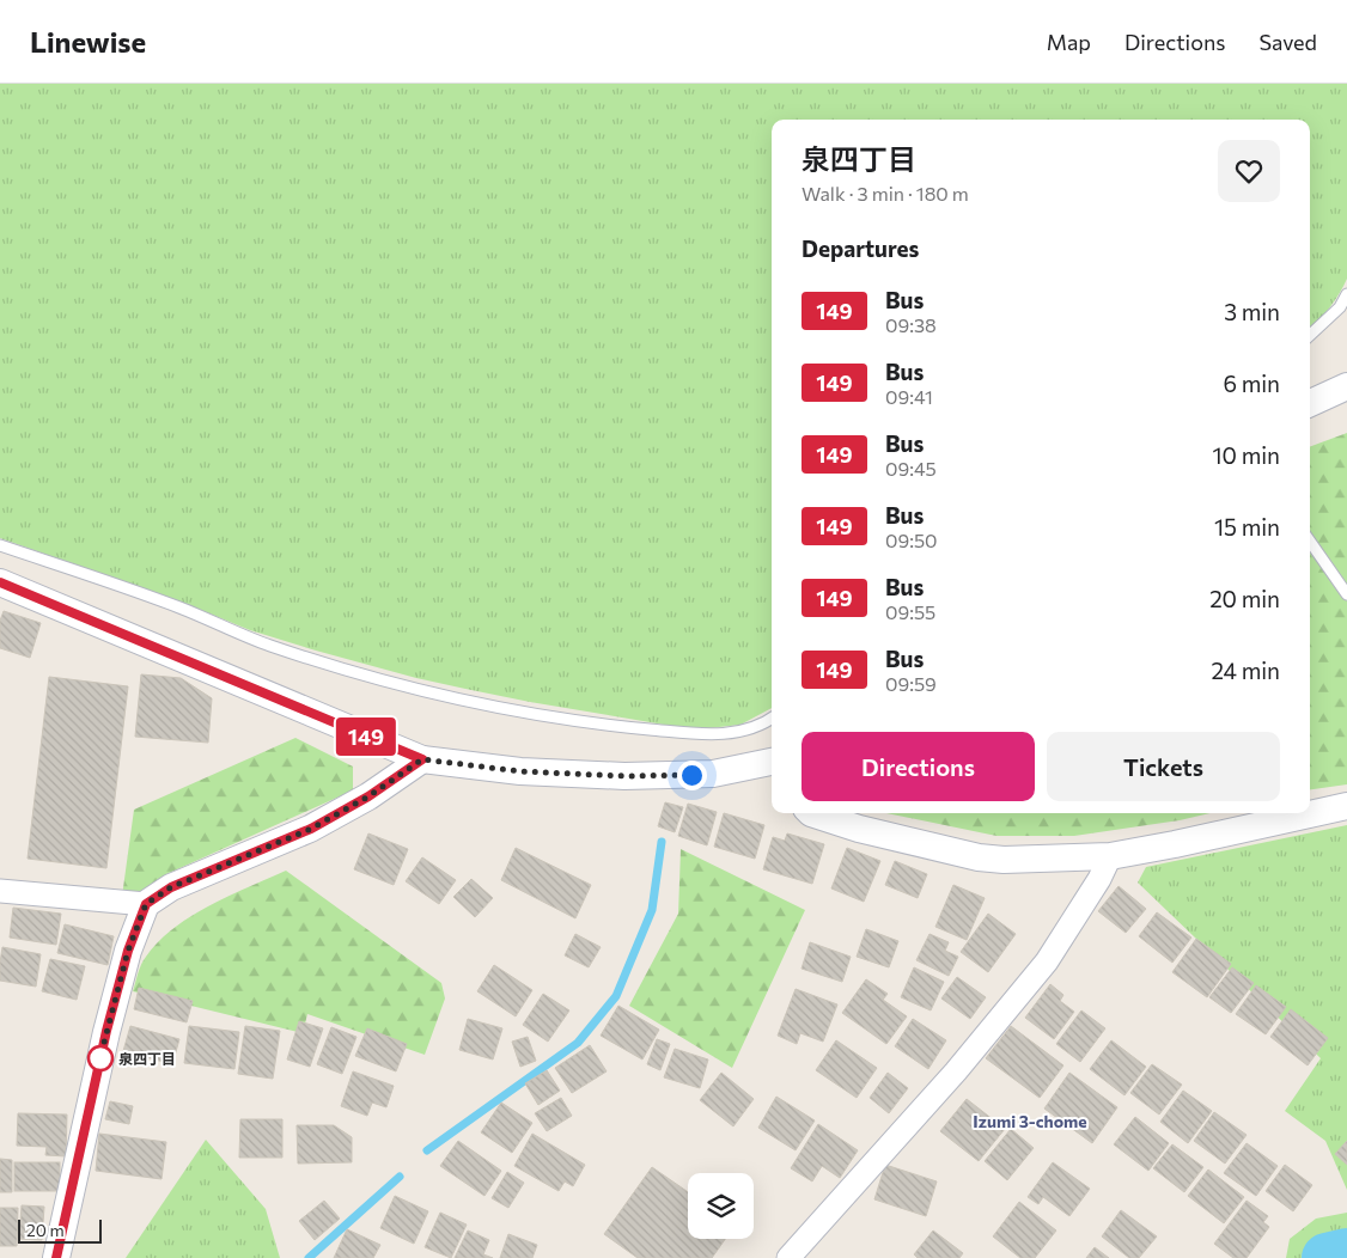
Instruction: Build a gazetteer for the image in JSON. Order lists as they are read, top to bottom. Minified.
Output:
{"districts":["Izumi 3-chome"],"places":["泉四丁目"],"lines":["bus line 149"],"scale_bar":"20 m","page":{"header":"Linewise","nav":["Map","Directions","Saved"],"on_map":"149","heading":[["泉四丁目","Walk · 3 min · 180 m"],"Departures"],"list":[{"mark":"149","name":"Bus","note":"09:38","value":"3 min"},{"mark":"149","name":"Bus","note":"09:41","value":"6 min"},{"mark":"149","name":"Bus","note":"09:45","value":"10 min"},{"mark":"149","name":"Bus","note":"09:50","value":"15 min"},{"mark":"149","name":"Bus","note":"09:55","value":"20 min"},{"mark":"149","name":"Bus","note":"09:59","value":"24 min"}],"buttons":["Directions","Tickets"],"scale":"20 m"}}
